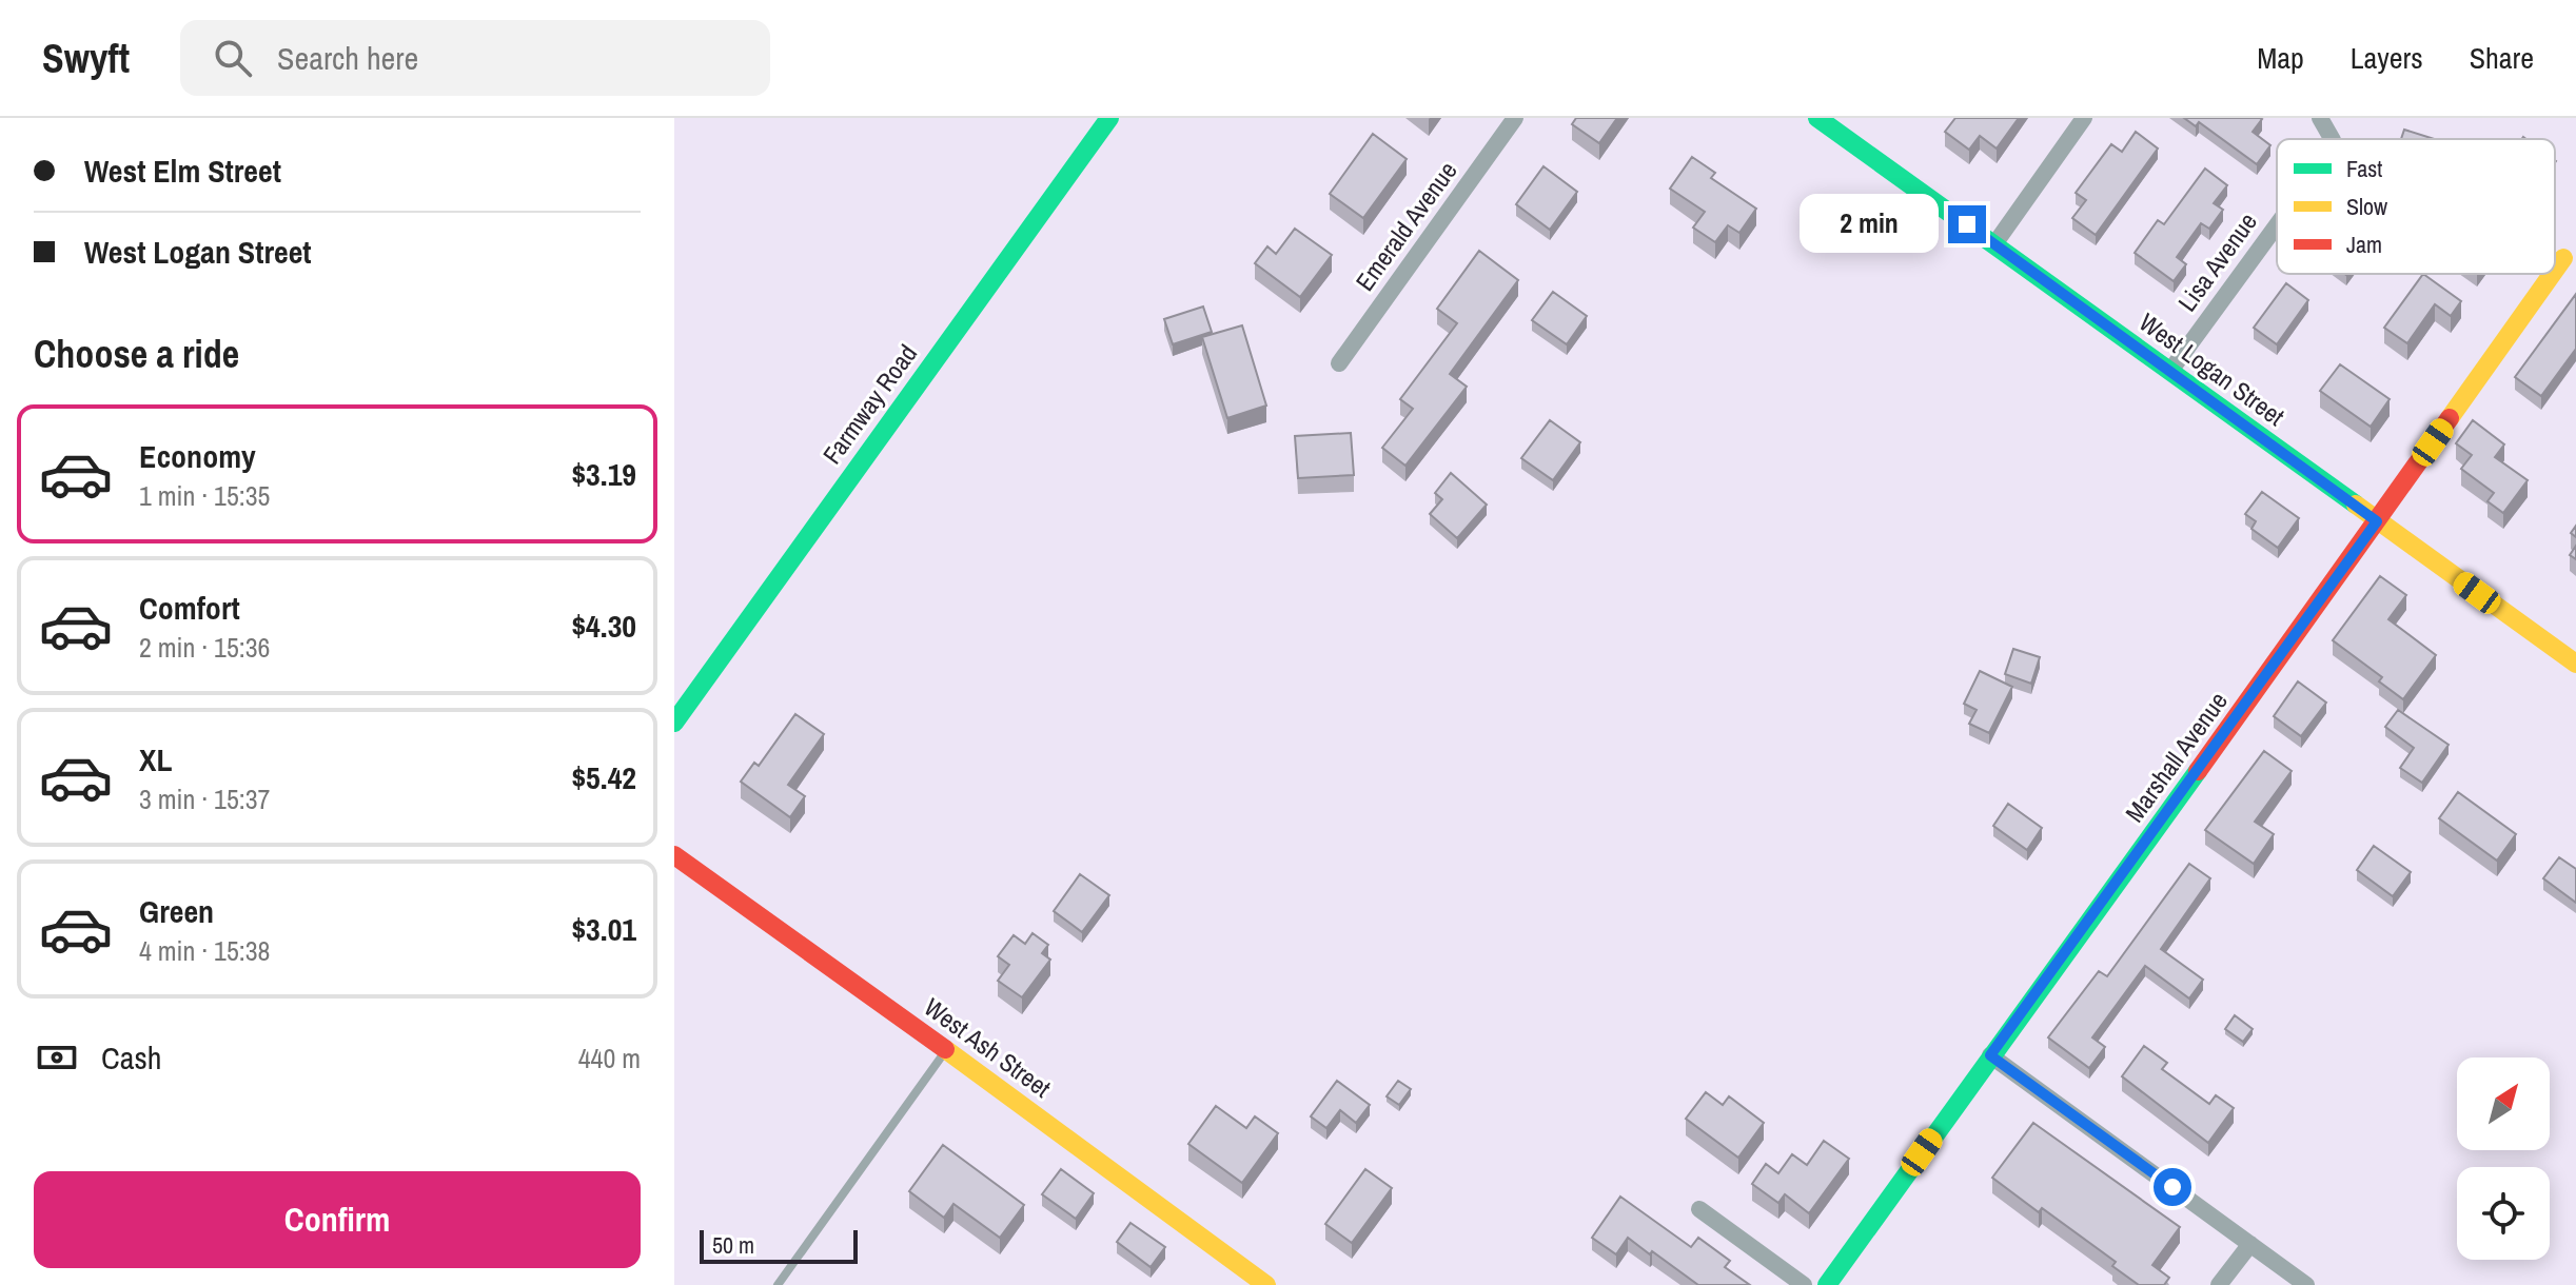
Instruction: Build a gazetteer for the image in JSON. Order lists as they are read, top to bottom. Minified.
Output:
{"streets":{"street":["Emerald Avenue","Lisa Avenue","West Logan Street","Farmway Road","Marshall Avenue","West Ash Street"]},"crossings":[["Lisa Avenue","West Logan Street"],["West Logan Street","Marshall Avenue"]],"legend":["Fast","Slow","Jam"],"scale_bar":"50 m","north":"top right","page":{"header":"Swyft","search":"Search here","nav":["Map","Layers","Share"],"banner":["West Elm Street","West Logan Street"],"bubble":"2 min","heading":"Choose a ride","list":[{"name":"Economy","note":"1 min · 15:35","value":"$3.19"},{"name":"Comfort","note":"2 min · 15:36","value":"$4.30"},{"name":"XL","note":"3 min · 15:37","value":"$5.42"},{"name":"Green","note":"4 min · 15:38","value":"$3.01"}],"pay":["Cash","440 m"],"buttons":"Confirm","scale":"50 m"}}
